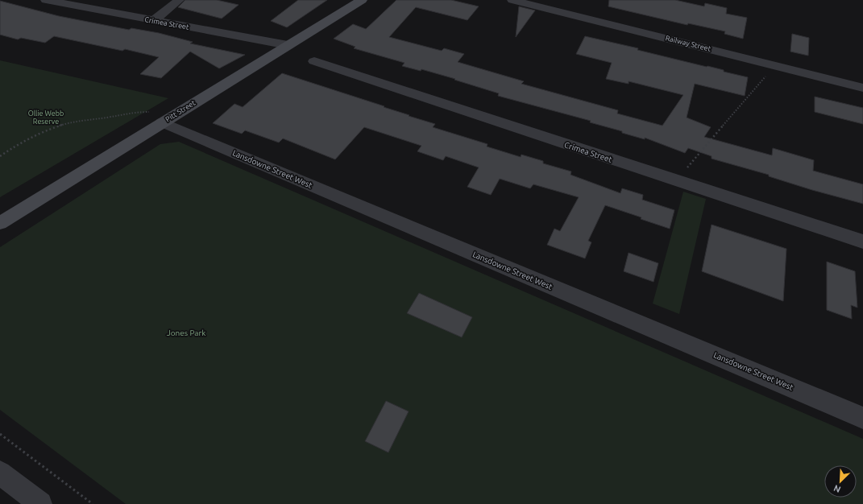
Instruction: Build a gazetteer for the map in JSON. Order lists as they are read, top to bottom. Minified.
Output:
{"streets":{"main road":["Pitt Street"],"street":["Crimea Street","Railway Street","Lansdowne Street West"]},"crossings":[["Crimea Street","Pitt Street"],["Pitt Street","Lansdowne Street West"]],"parks":["Ollie Webb Reserve","Jones Park"],"north":"bottom left"}
